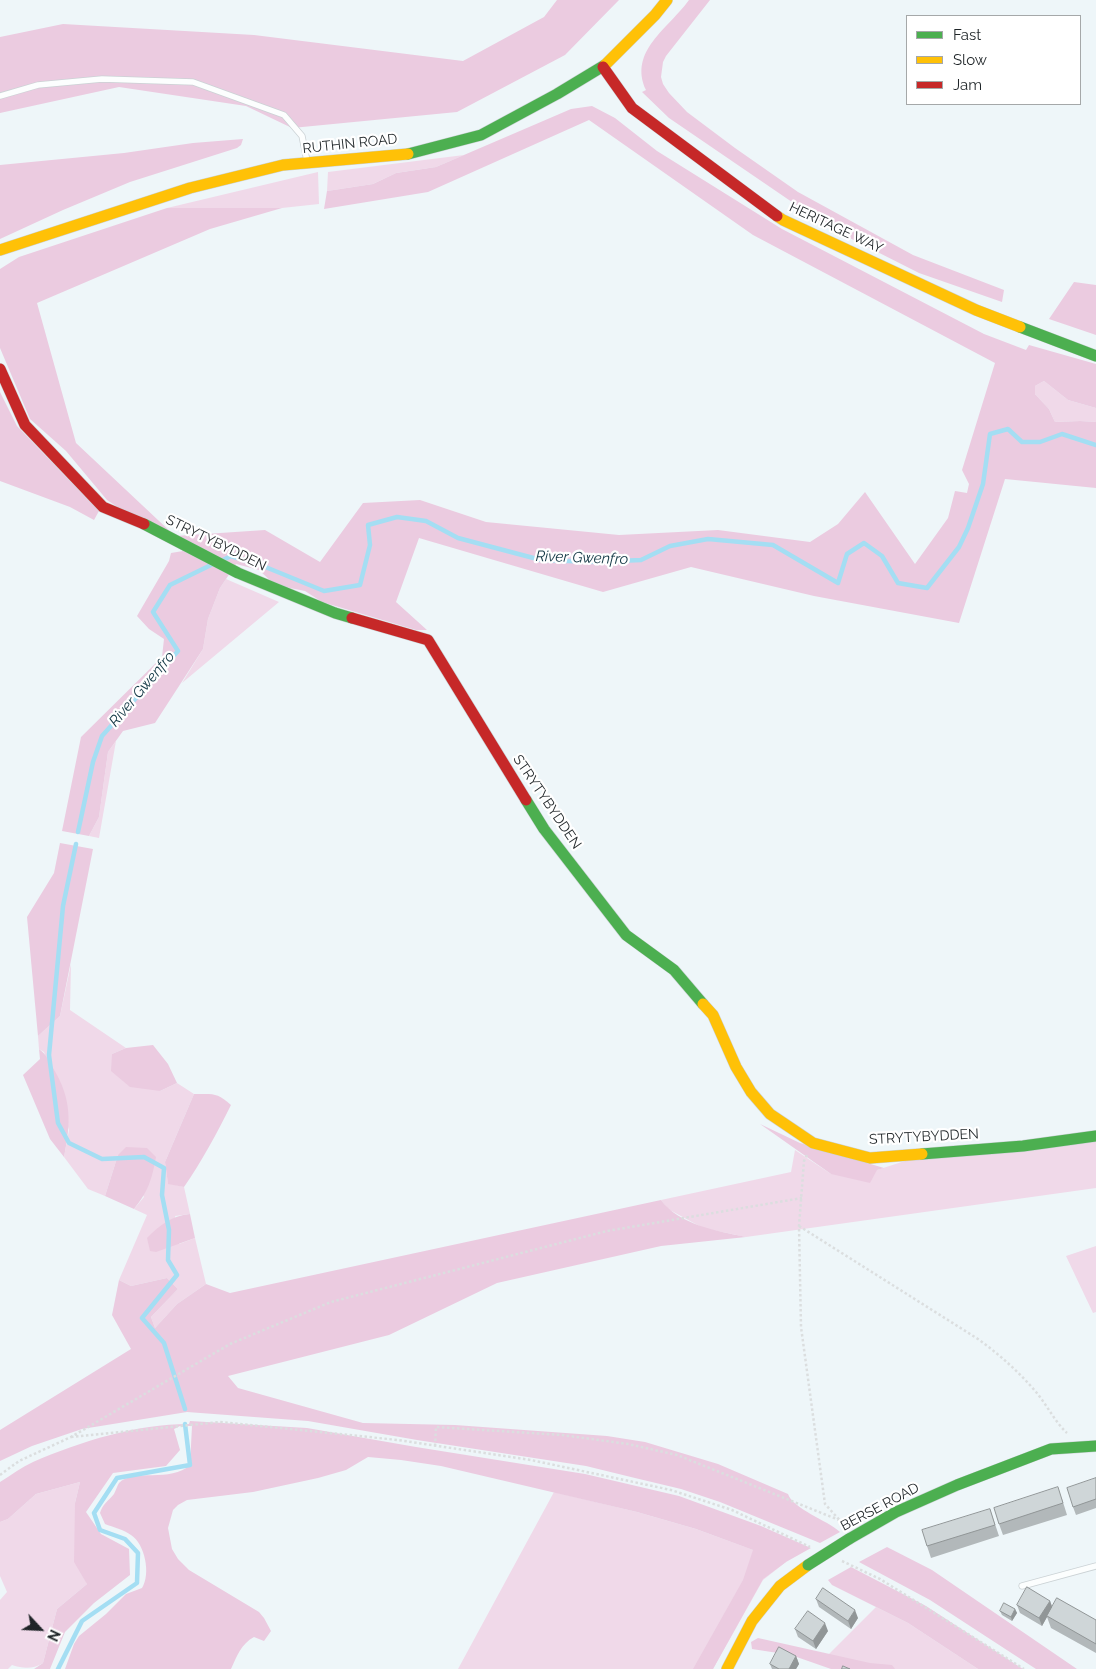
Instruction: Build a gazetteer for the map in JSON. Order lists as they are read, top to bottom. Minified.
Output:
{"streets":{"street":["RUTHIN ROAD","HERITAGE WAY","STRYTYBYDDEN","BERSE ROAD"]},"crossings":[["RUTHIN ROAD","HERITAGE WAY"]],"water":["River Gwenfro"],"legend":["Fast","Slow","Jam"],"north":"bottom right"}
